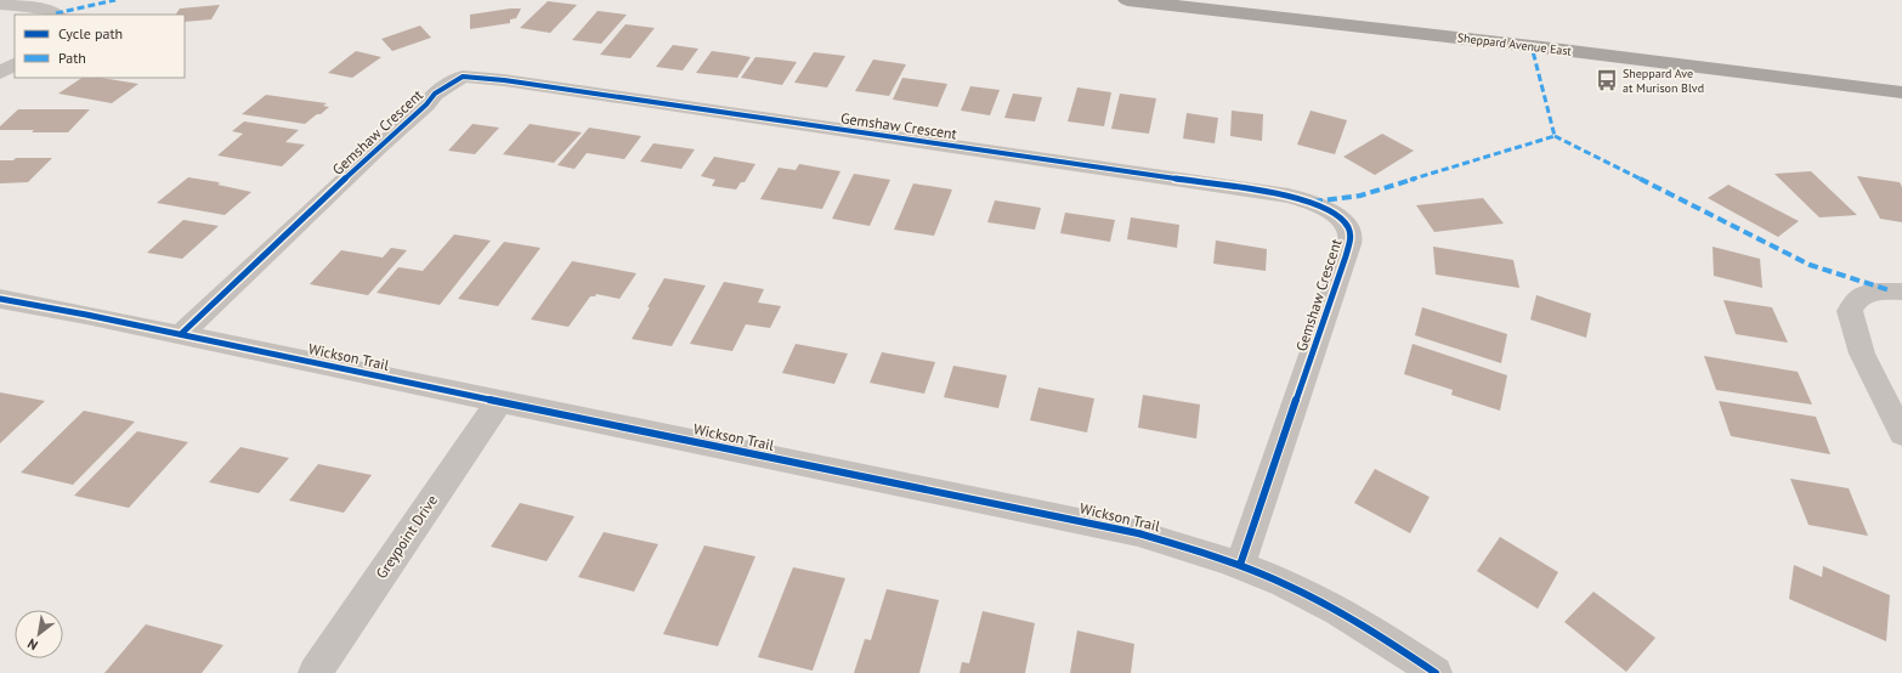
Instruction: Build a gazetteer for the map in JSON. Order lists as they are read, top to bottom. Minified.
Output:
{"streets":{"main road":["Sheppard Avenue East"],"street":["Gemshaw Crescent","Wickson Trail","Greypoint Drive"]},"crossings":[["Gemshaw Crescent","Wickson Trail"],["Wickson Trail","Greypoint Drive"]],"places":{"bus stop":["Sheppard Ave at Murison Blvd"]},"legend":["Cycle path","Path"],"north":"bottom left"}
